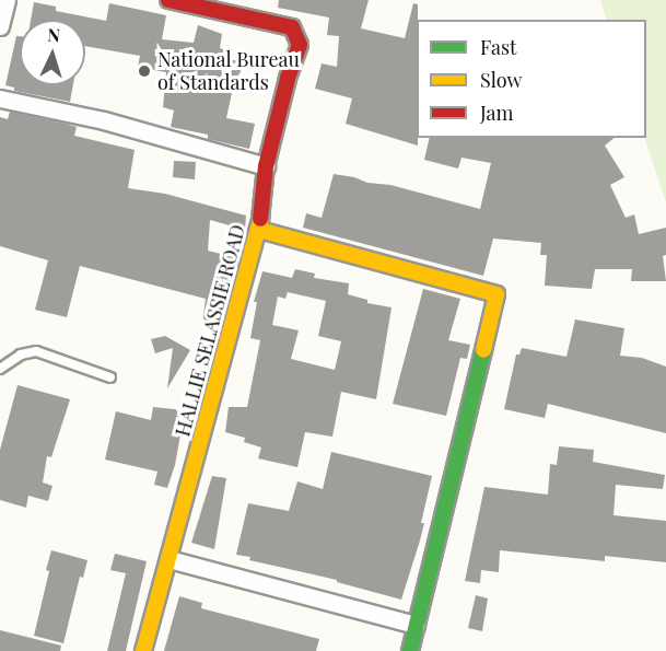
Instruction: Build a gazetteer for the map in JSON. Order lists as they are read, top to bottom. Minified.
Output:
{"streets":{"street":["HALLIE SELASSIE ROAD"]},"places":["National Bureau of Standards"],"legend":["Fast","Slow","Jam"],"north":"top"}
